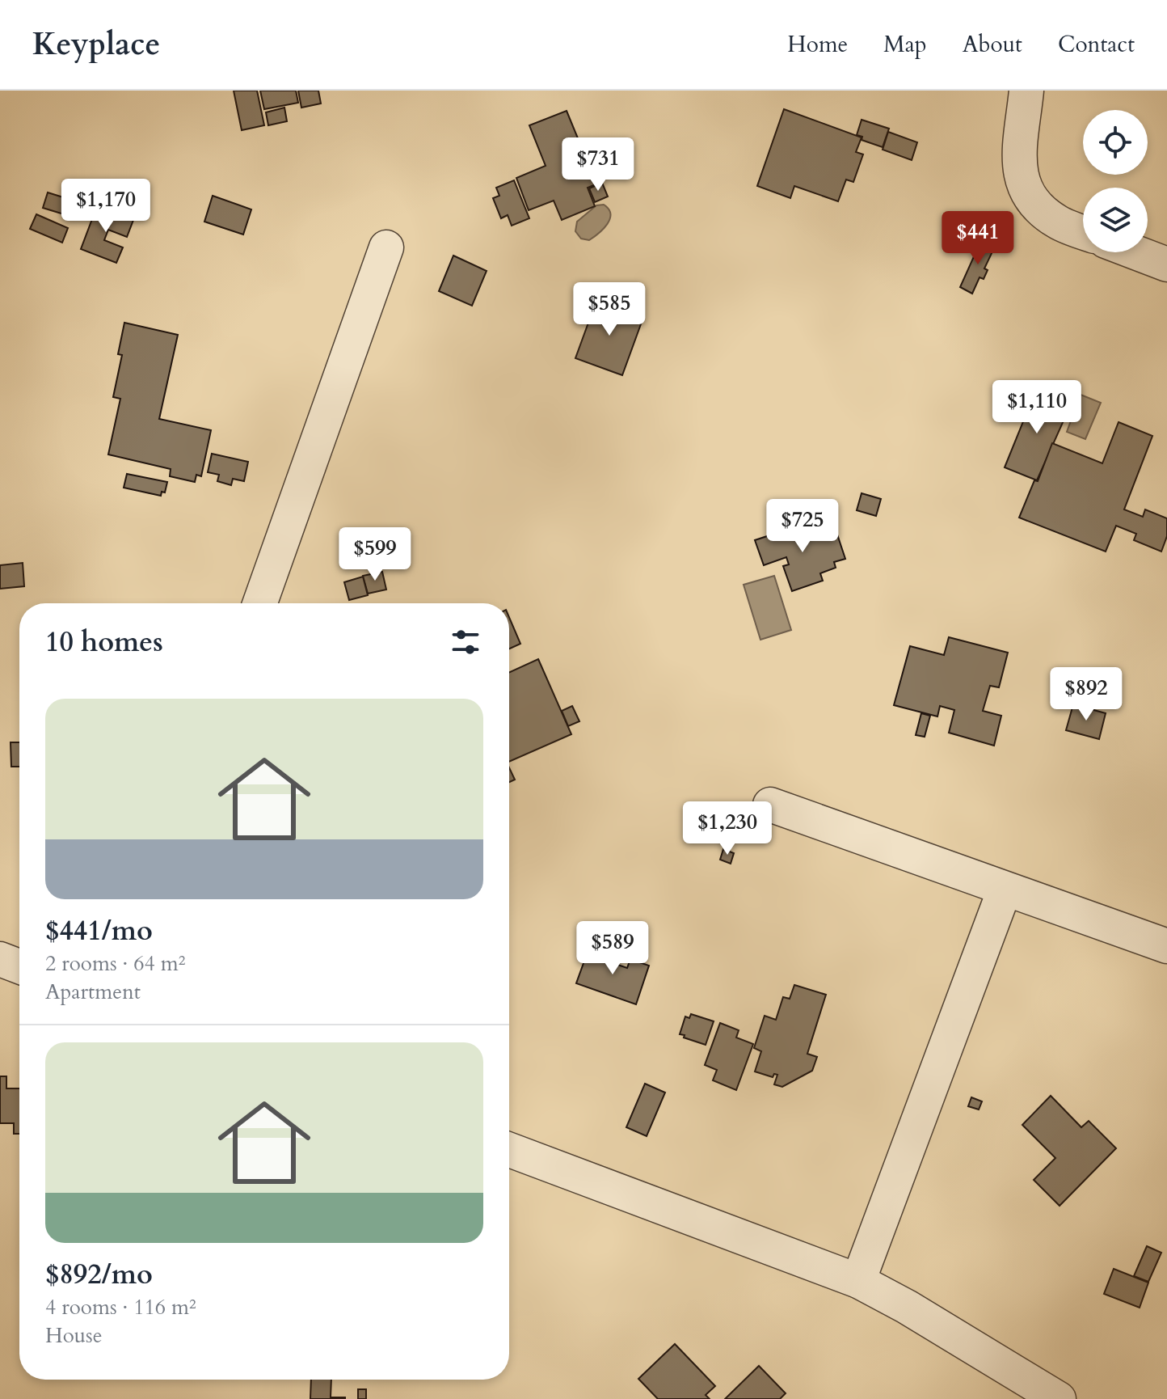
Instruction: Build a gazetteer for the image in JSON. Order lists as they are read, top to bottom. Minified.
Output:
{"page":{"header":"Keyplace","nav":["Home","Map","About","Contact"],"price":["$731","$1,170","$441","$585","$1,110","$725","$599","$892","$1,230","$589"],"heading":"10 homes","list":[{"name":"$441/mo","note":"2 rooms · 64 m² · Apartment"},{"name":"$892/mo","note":"4 rooms · 116 m² · House"}]}}
